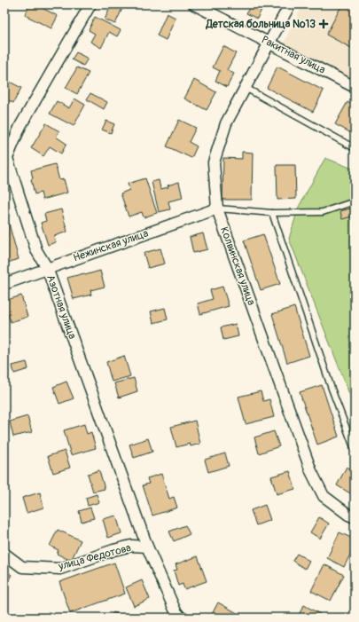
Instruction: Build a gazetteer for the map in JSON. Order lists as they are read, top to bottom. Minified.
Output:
{"streets":{"street":["Ракитная улица","Нежинская улица","Колвинская улица","Азотная улица","улица Федотова"]},"crossings":[["Ракитная улица","Колвинская улица"],["Нежинская улица","Колвинская улица"],["Нежинская улица","Азотная улица"],["Азотная улица","улица Федотова"]],"places":{"health":["Детская больница №13"]}}
